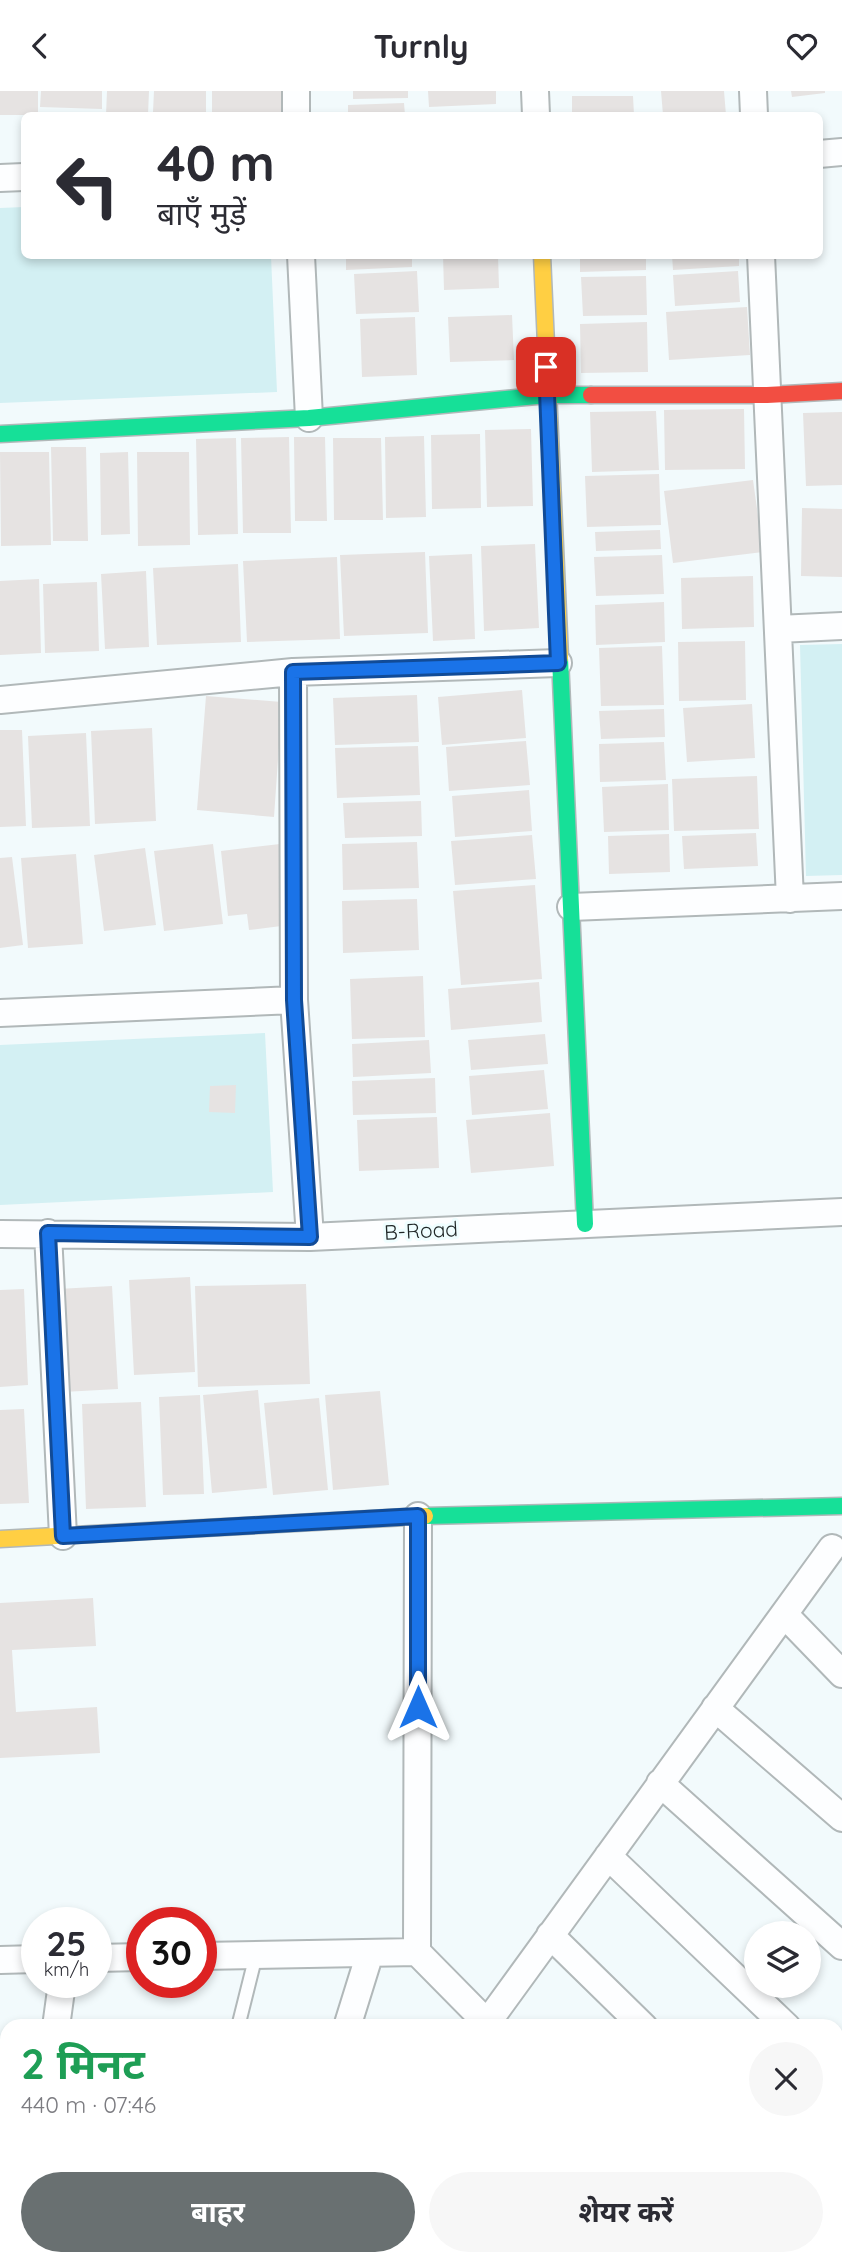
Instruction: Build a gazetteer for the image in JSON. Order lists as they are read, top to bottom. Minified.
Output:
{"streets":{"street":["B-Road"]},"page":{"header":"Turnly","turn":["40 m","बाएँ मुड़ें"],"speed":"25 km/h","limit":"30","heading":["2 मिनट","440 m · 07:46"],"buttons":["बाहर","शेयर करें"]}}
